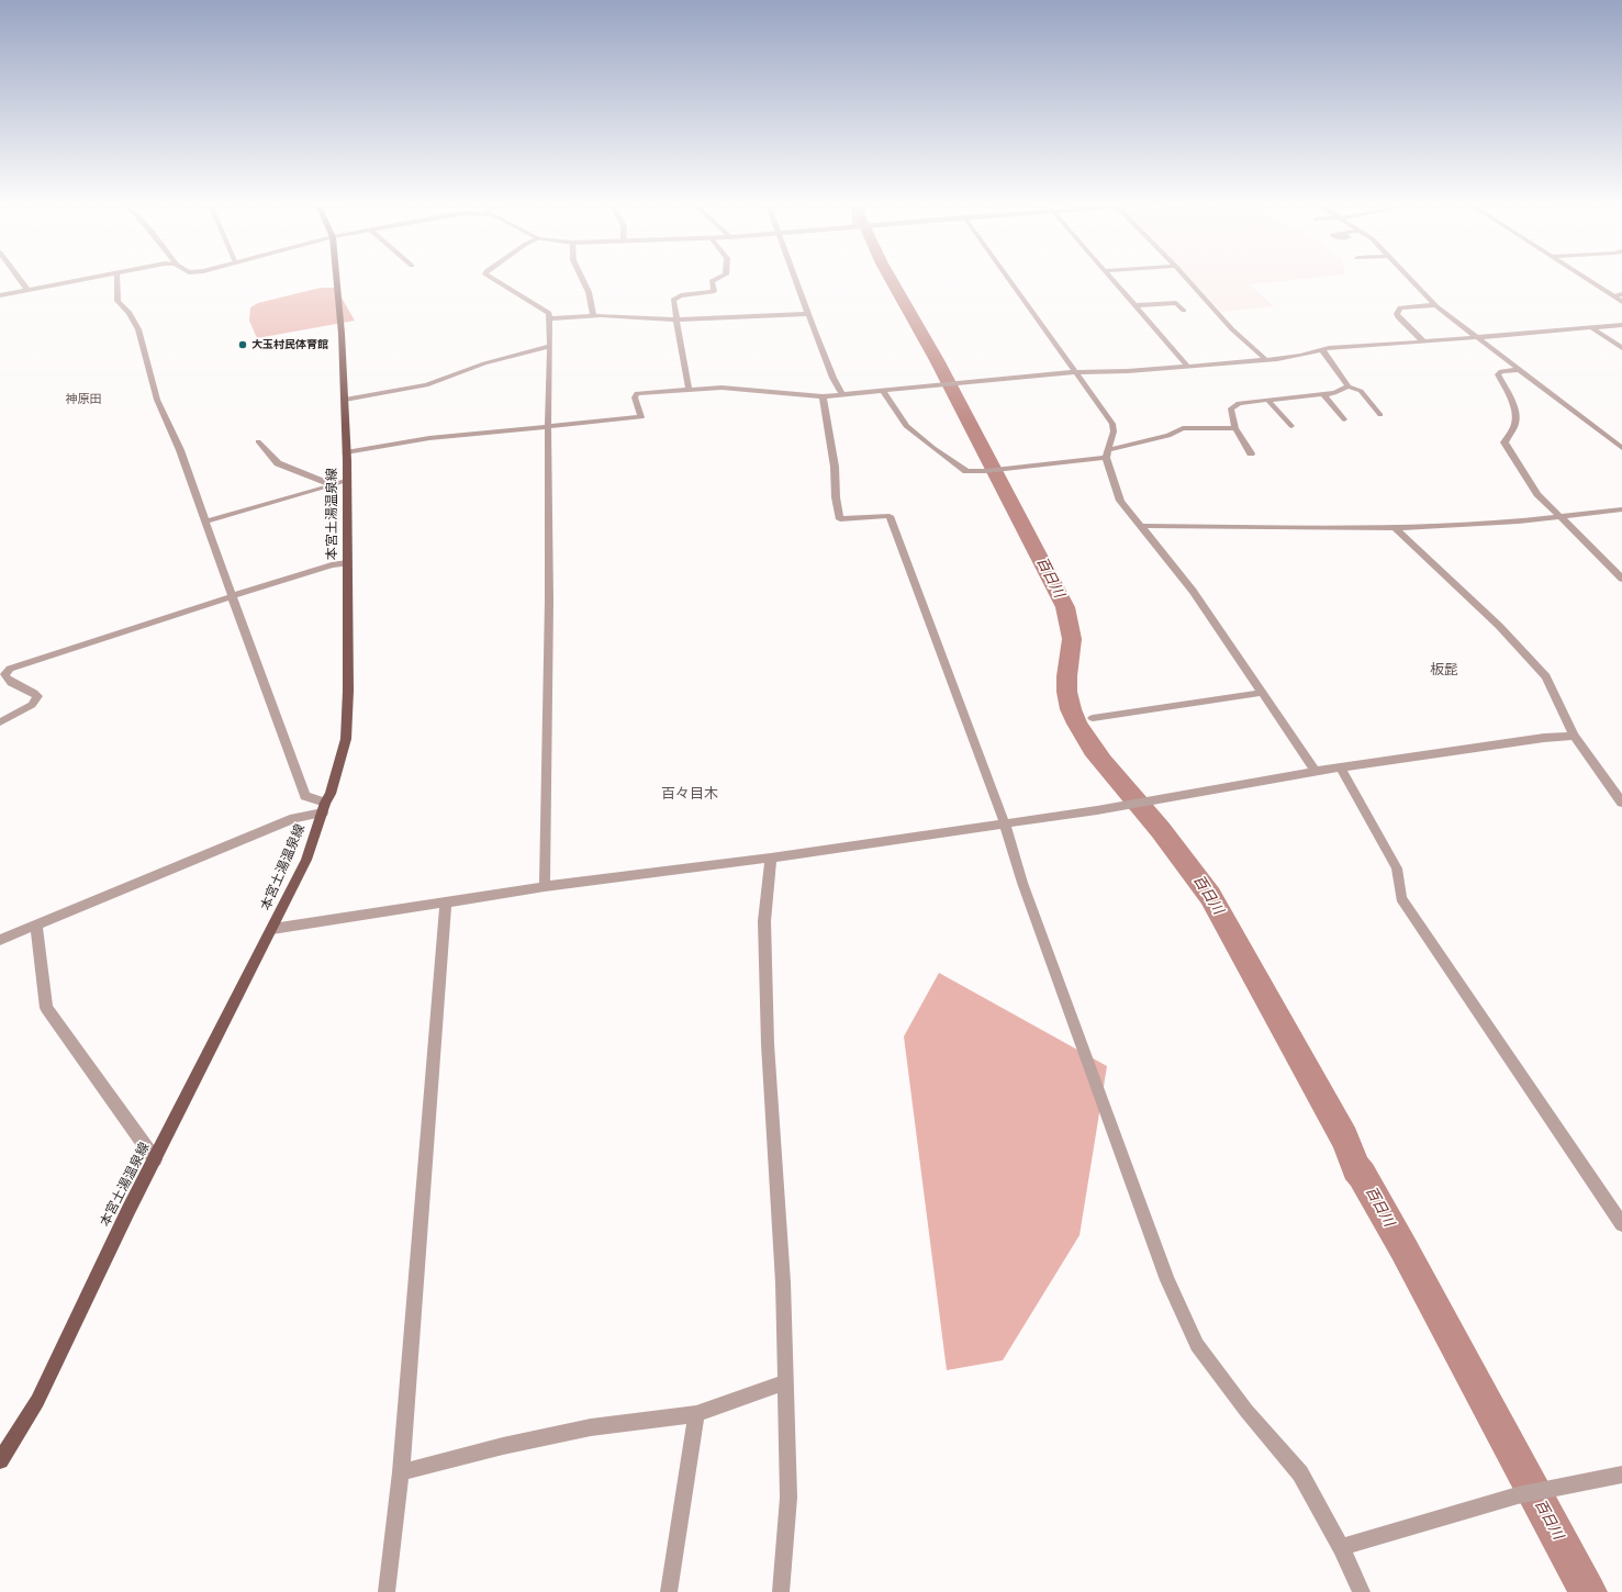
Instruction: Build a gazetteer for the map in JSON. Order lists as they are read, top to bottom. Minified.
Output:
{"streets":{"main road":["本宮土湯温泉線"]},"districts":["神原田","板髭","百々目木"],"water":["百日川"],"places":["大玉村民体育館"]}
